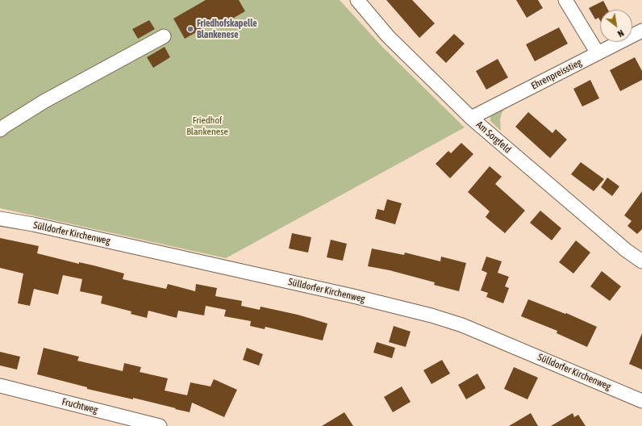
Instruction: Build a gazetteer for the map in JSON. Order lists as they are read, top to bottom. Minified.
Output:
{"streets":{"street":["Ehrenpreisstieg","Am Sorgfeld","Sülldorfer Kirchenweg","Fruchtweg"]},"crossings":[["Ehrenpreisstieg","Am Sorgfeld"]],"parks":["Friedhof Blankenese"],"places":["Friedhofskapelle Blankenese"],"north":"bottom right"}
